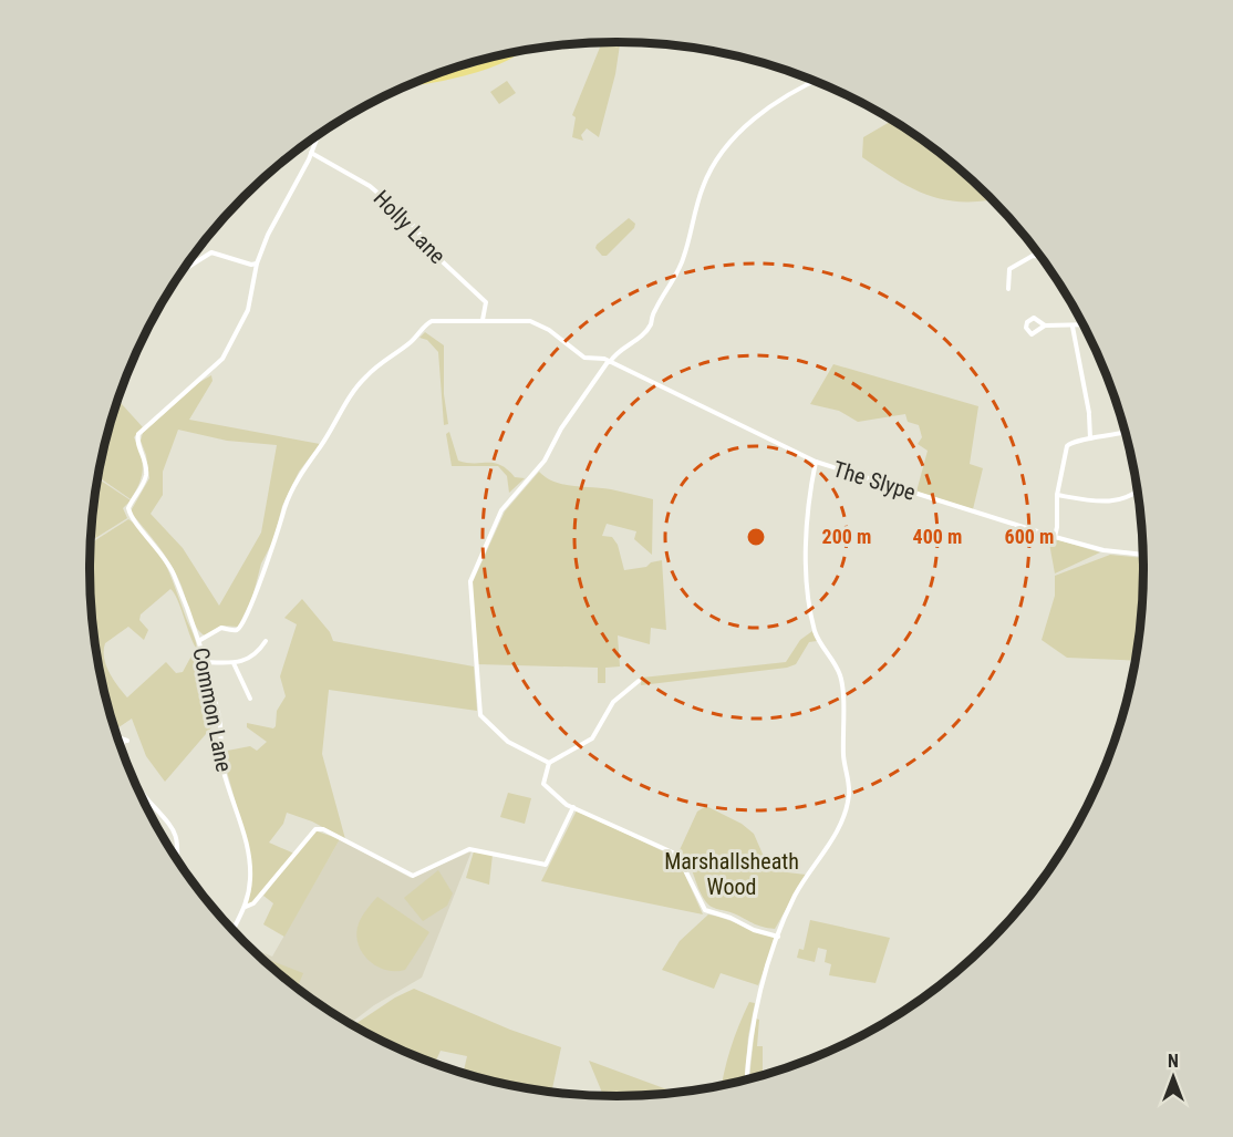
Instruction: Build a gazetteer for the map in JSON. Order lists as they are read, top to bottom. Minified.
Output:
{"streets":{"street":["Holly Lane","The Slype","Common Lane"]},"crossings":[["Holly Lane","The Slype"],["The Slype","Common Lane"]],"parks":["Marshallsheath Wood"],"north":"top","rings":["200 m","400 m","600 m"]}
